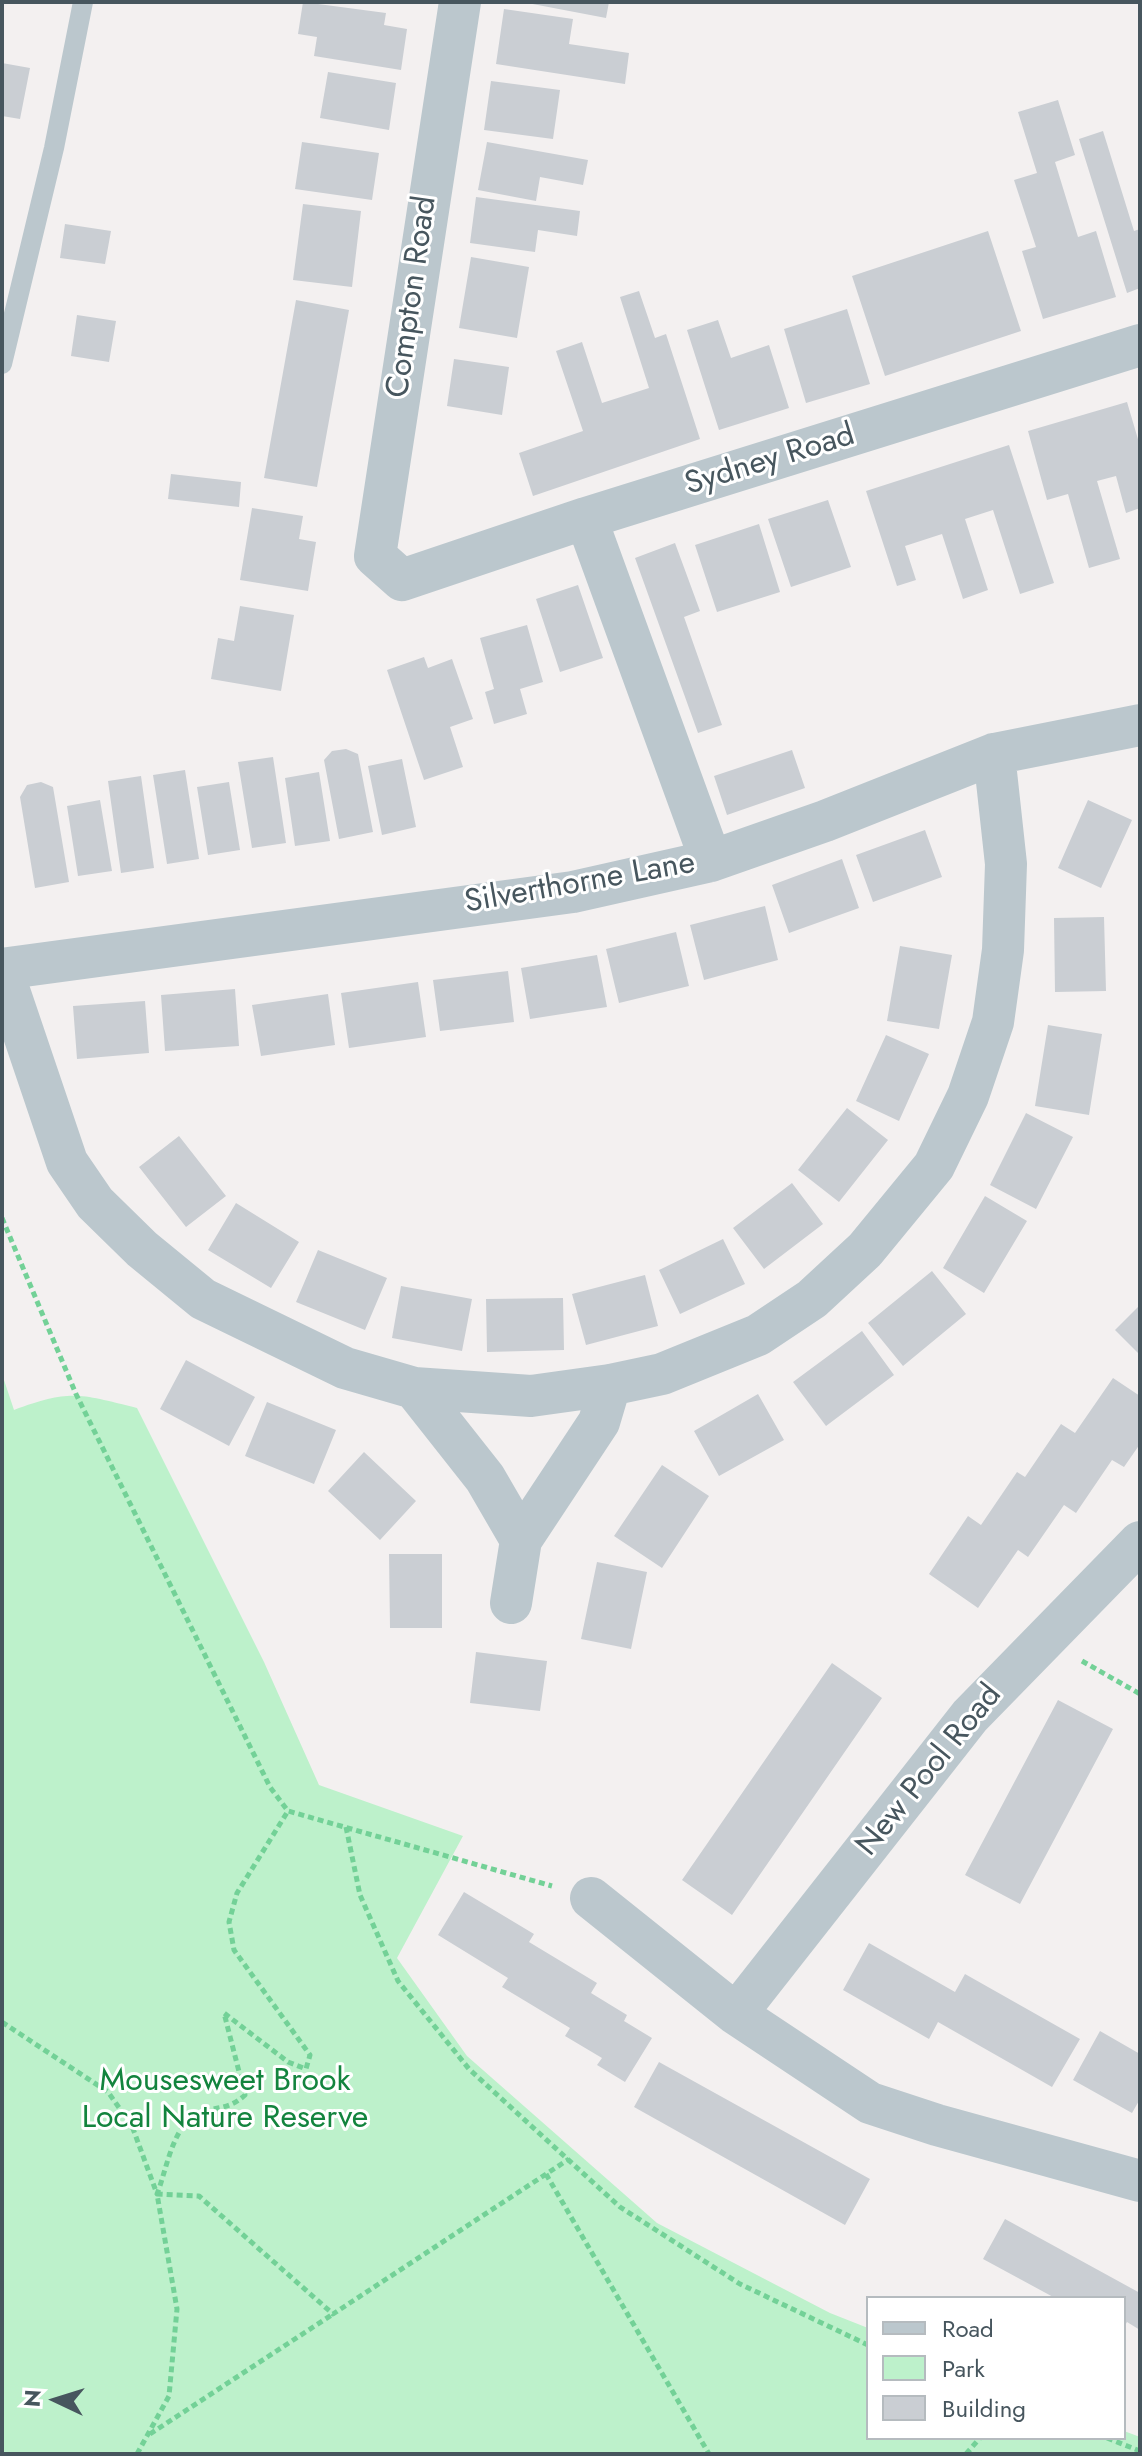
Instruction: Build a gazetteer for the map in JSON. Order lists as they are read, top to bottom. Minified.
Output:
{"streets":{"street":["Compton Road","Sydney Road","Silverthorne Lane","New Pool Road"]},"crossings":[["Compton Road","Sydney Road"]],"parks":["Mousesweet Brook Local Nature Reserve"],"legend":["Road","Park","Building"],"north":"left"}
